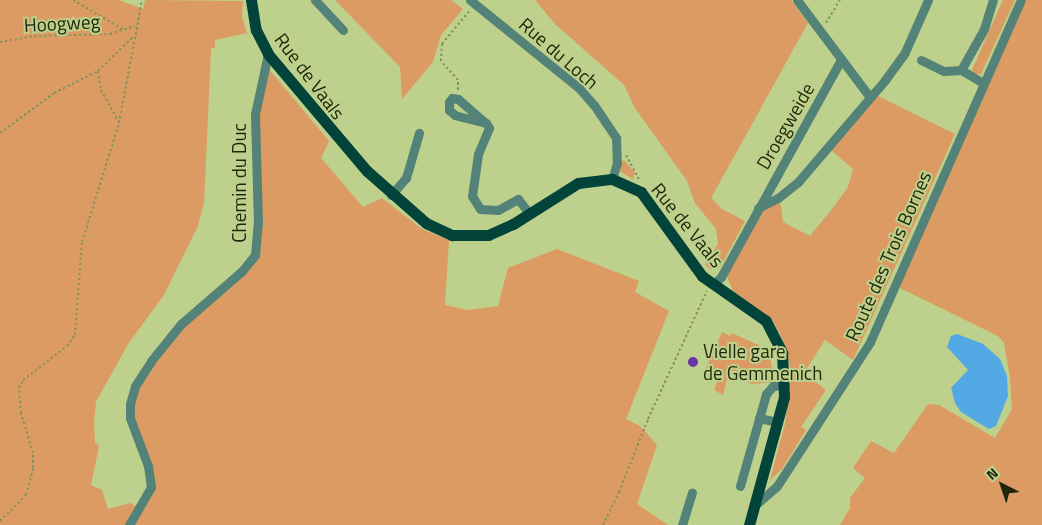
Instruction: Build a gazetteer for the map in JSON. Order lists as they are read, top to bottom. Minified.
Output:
{"streets":{"main road":["Rue de Vaals"],"street":["Rue du Loch","Droegweide","Chemin du Duc","Route des Trois Bornes"],"path":["Hoogweg"]},"crossings":[["Rue de Vaals","Droegweide"],["Rue de Vaals","Chemin du Duc"],["Rue de Vaals","Route des Trois Bornes"]],"places":["Vielle gare de Gemmenich"],"north":"top left"}
